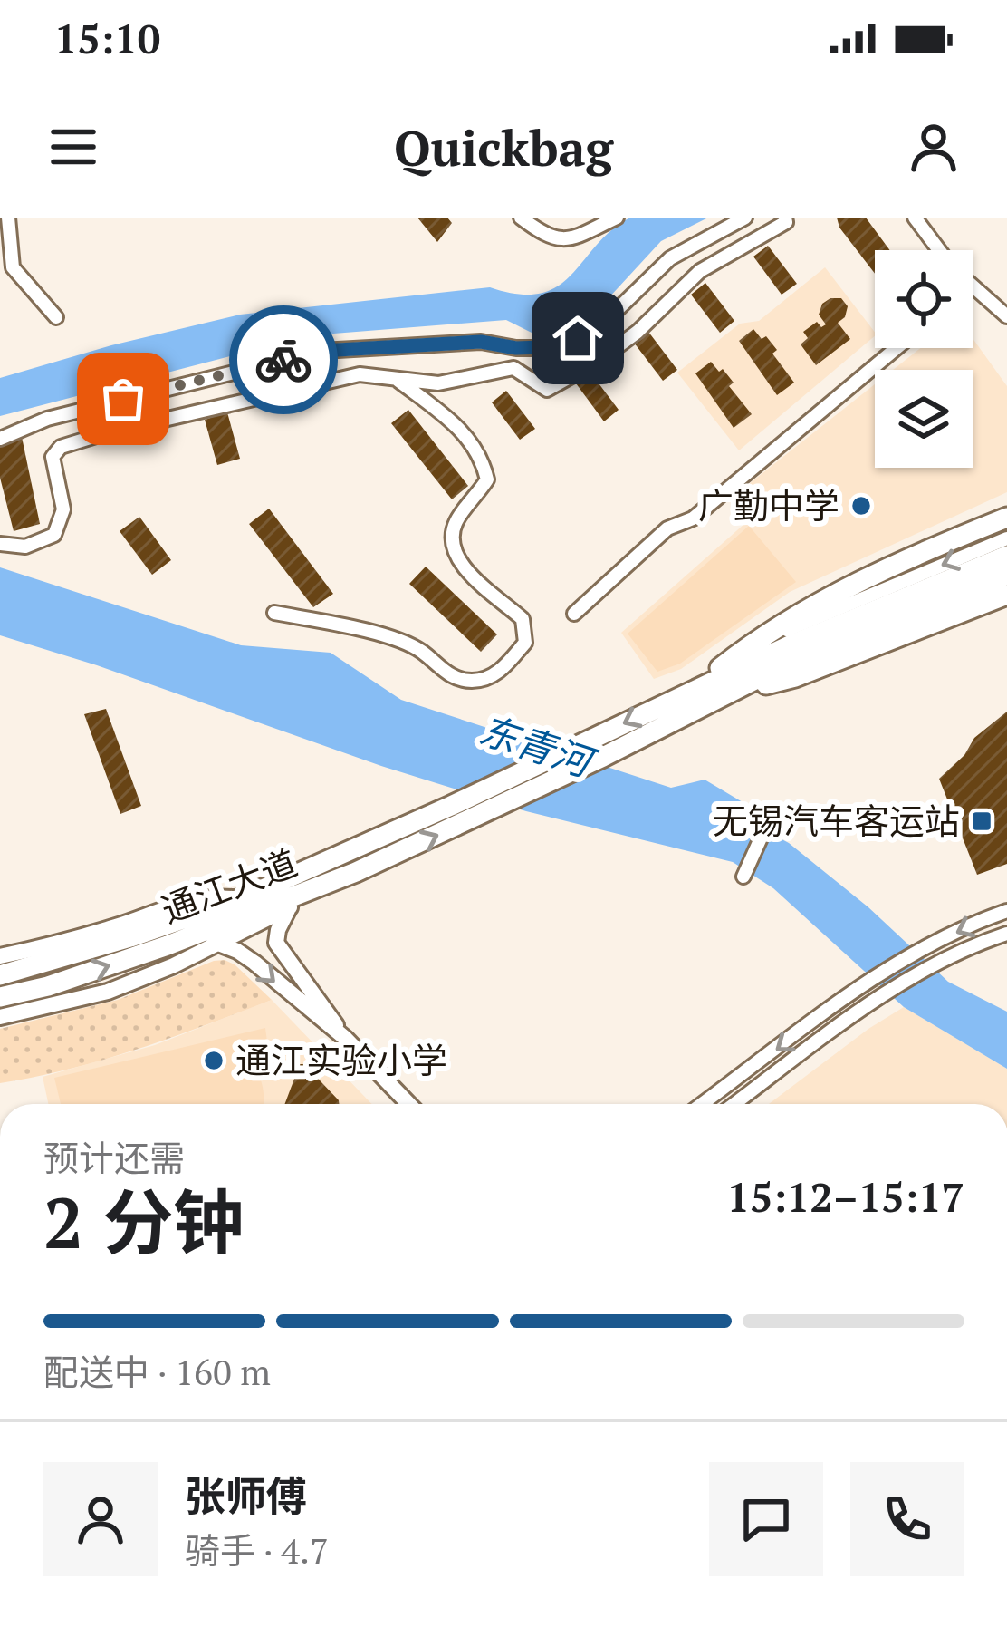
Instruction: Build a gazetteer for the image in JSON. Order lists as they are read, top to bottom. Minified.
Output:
{"streets":{"highway":["通江大道"]},"water":["东青河"],"places":{"other":["广勤中学","通江实验小学"],"transit":["无锡汽车客运站"]},"page":{"status":"15:10","header":"Quickbag","heading":["2 分钟","预计还需","15:12–15:17"],"panel":["张师傅","骑手 · 4.7"],"bar":"配送中 · 160 m"}}
